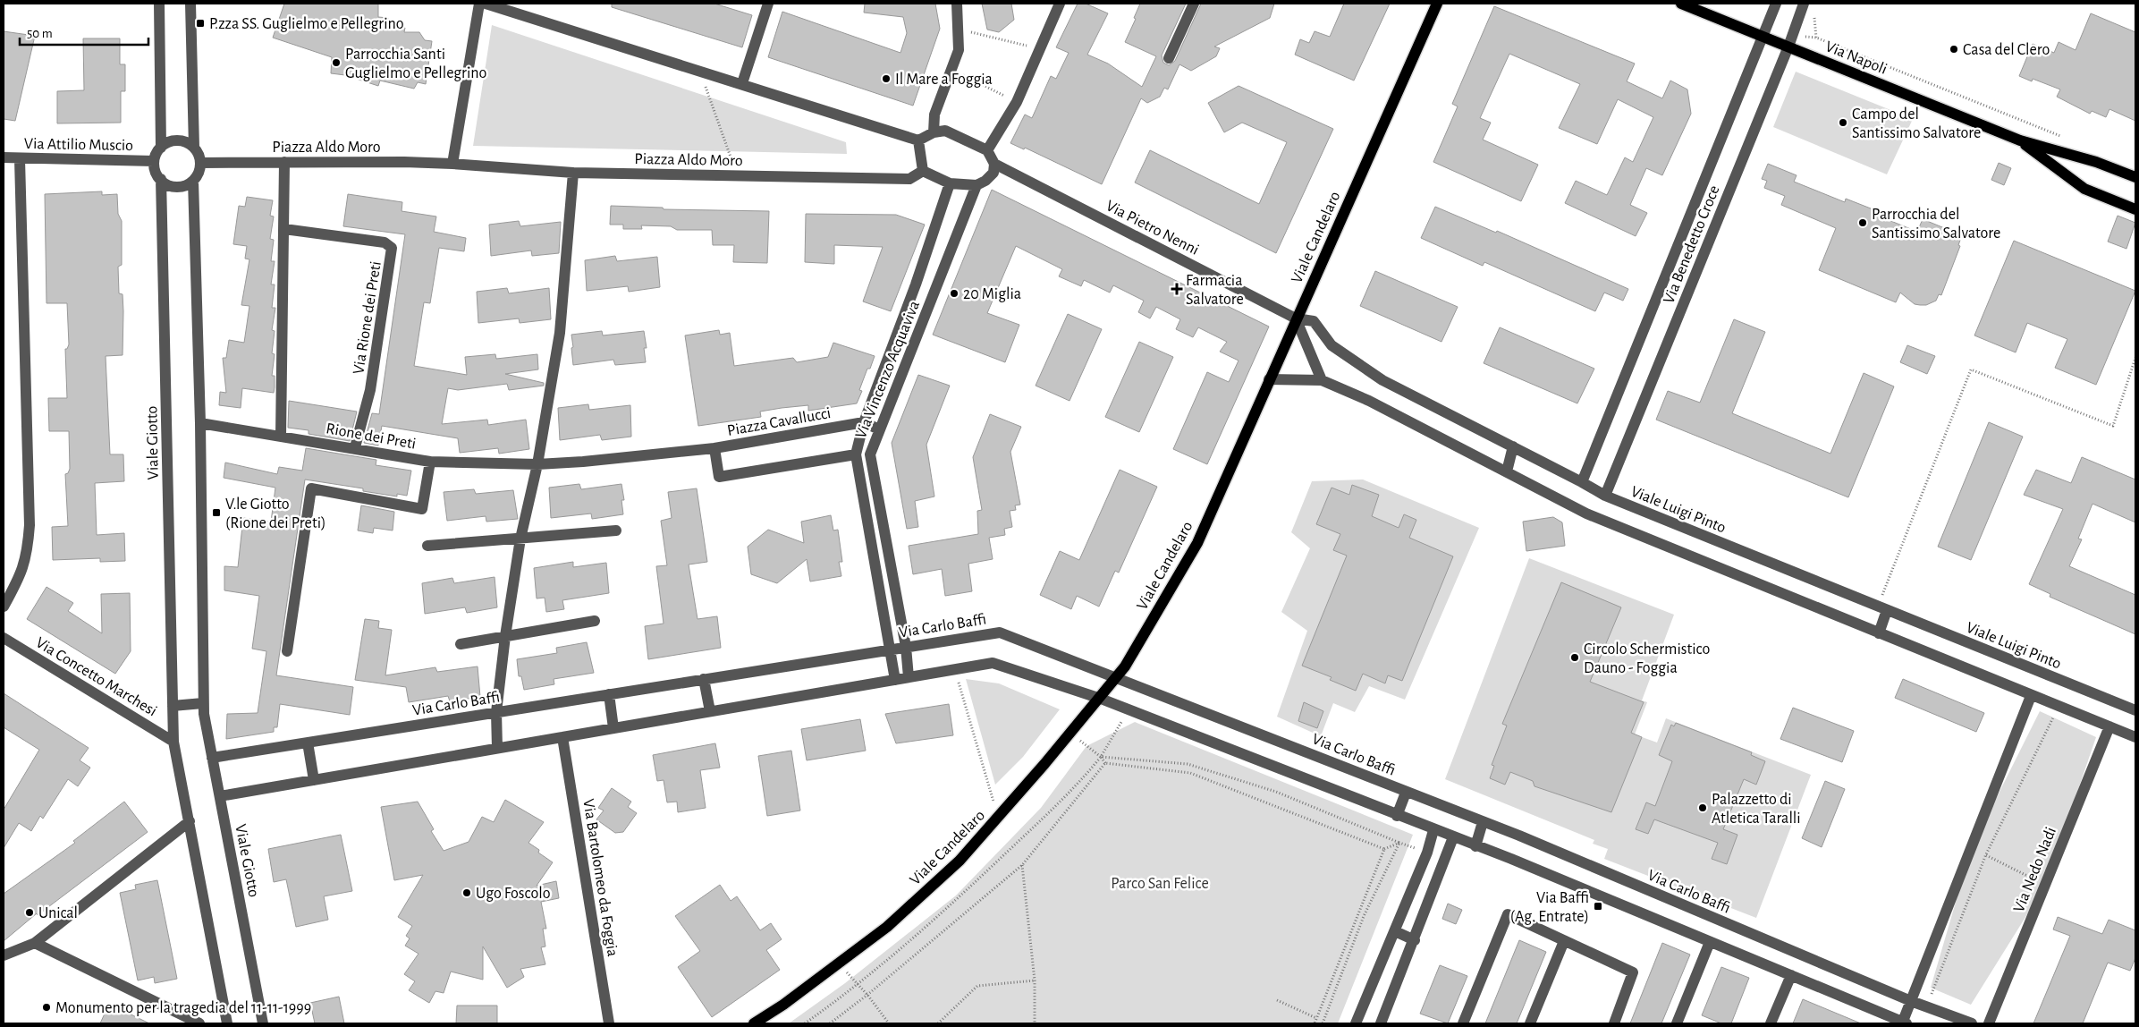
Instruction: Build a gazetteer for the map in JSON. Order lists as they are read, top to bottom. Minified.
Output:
{"streets":{"main road":["Via Napoli","Viale Candelaro"],"street":["Via Attilio Muscio","Piazza Aldo Moro","Via Pietro Nenni","Via Benedetto Croce","Via Rione dei Preti","Via Vincenzo Acquaviva","Piazza Cavallucci","Rione dei Preti","Viale Giotto","Viale Luigi Pinto","Via Carlo Baffi","Via Concetto Marchesi","Via Nedo Nadi","Via Bartolomeo da Foggia"]},"crossings":[["Via Napoli","Via Benedetto Croce"],["Via Attilio Muscio","Piazza Aldo Moro"],["Via Attilio Muscio","Viale Giotto"],["Piazza Aldo Moro","Via Pietro Nenni"],["Piazza Aldo Moro","Via Vincenzo Acquaviva"],["Piazza Aldo Moro","Viale Giotto"],["Via Pietro Nenni","Viale Candelaro"],["Via Pietro Nenni","Via Vincenzo Acquaviva"],["Via Pietro Nenni","Viale Luigi Pinto"],["Viale Candelaro","Viale Luigi Pinto"],["Viale Candelaro","Via Carlo Baffi"],["Via Benedetto Croce","Viale Luigi Pinto"],["Via Rione dei Preti","Rione dei Preti"],["Via Vincenzo Acquaviva","Piazza Cavallucci"],["Via Vincenzo Acquaviva","Via Carlo Baffi"],["Piazza Cavallucci","Rione dei Preti"],["Rione dei Preti","Viale Giotto"],["Viale Giotto","Via Carlo Baffi"],["Viale Giotto","Via Concetto Marchesi"]],"parks":["Parco San Felice"],"places":{"transit":["P.zza SS. Guglielmo e Pellegrino","V.le Giotto (Rione dei Preti)","Via Baffi (Ag. Entrate)"],"other":["Casa del Clero","Parrocchia Santi Guglielmo e Pellegrino","Il Mare a Foggia","Campo del Santissimo Salvatore","Parrocchia del Santissimo Salvatore","20 Miglia","Circolo Schermistico Dauno - Foggia","Palazzetto di Atletica Taralli","Ugo Foscolo","Unical","Monumento per la tragedia del 11-11-1999"],"health":["Farmacia Salvatore"]},"scale_bar":"50 m"}
